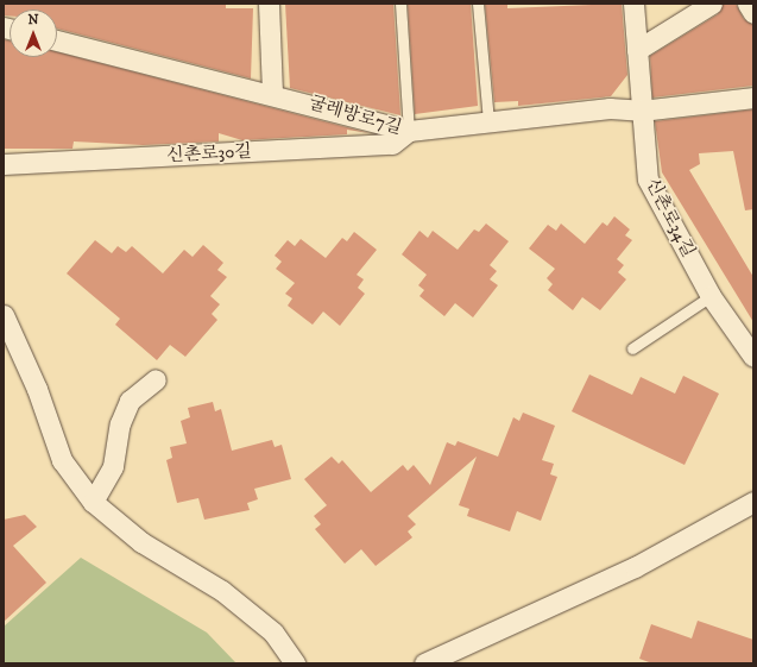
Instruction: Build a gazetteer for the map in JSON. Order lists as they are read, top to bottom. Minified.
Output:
{"streets":{"street":["굴레방로7길","신촌로30길","신촌로34길"]},"crossings":[["굴레방로7길","신촌로30길"],["굴레방로7길","신촌로34길"]],"north":"top"}
